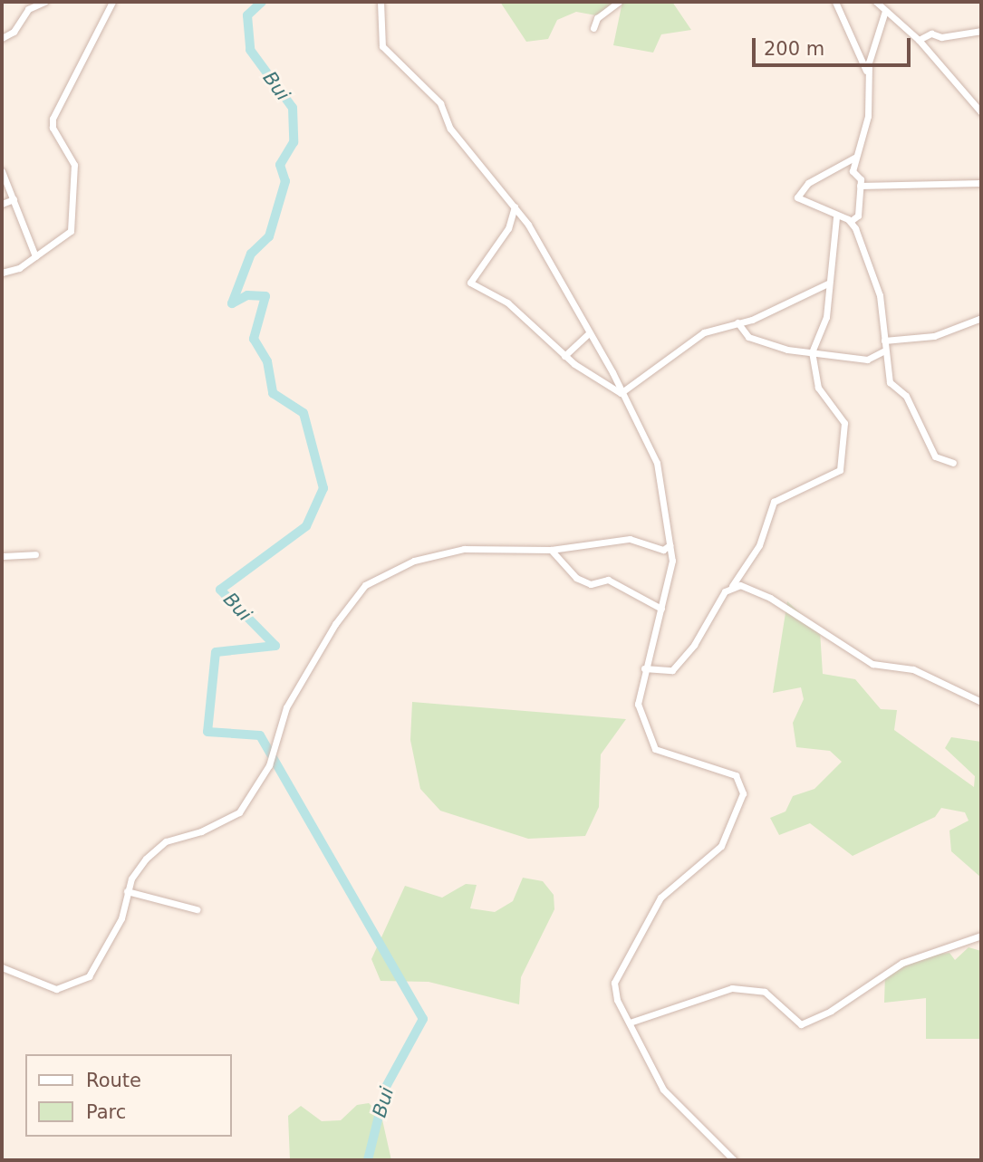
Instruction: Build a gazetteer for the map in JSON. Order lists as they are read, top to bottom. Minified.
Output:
{"water":["Bui"],"legend":["Route","Parc"],"scale_bar":"200 m"}
